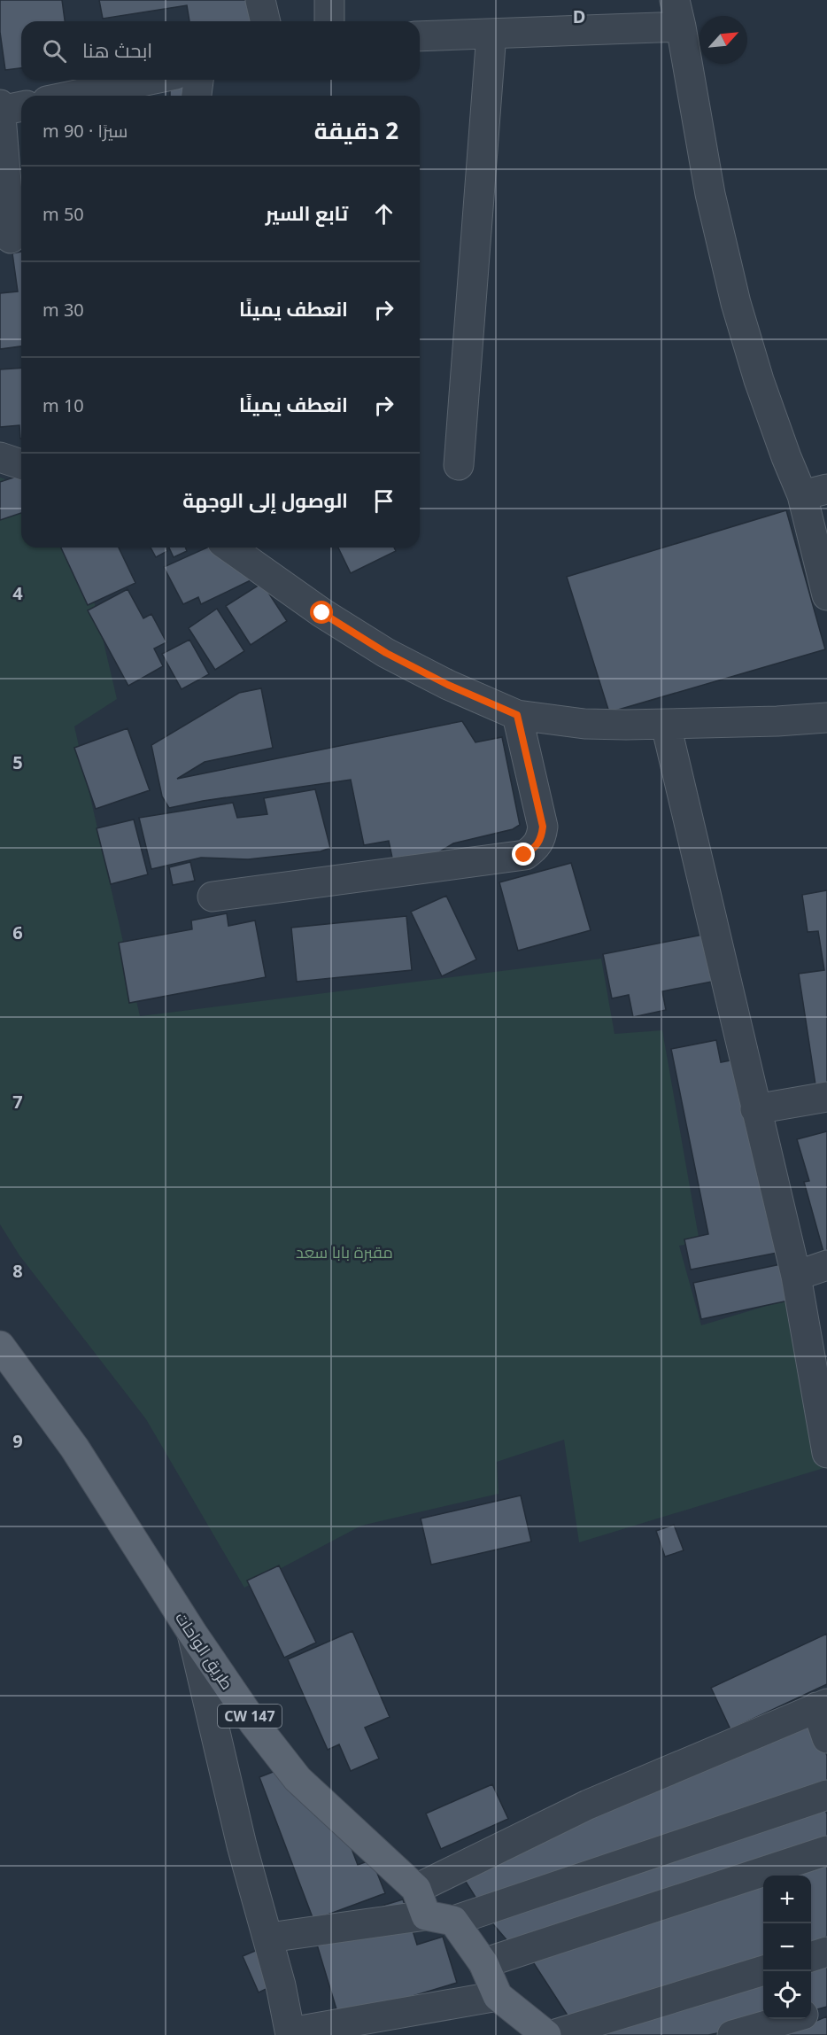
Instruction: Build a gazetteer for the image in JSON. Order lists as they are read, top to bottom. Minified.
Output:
{"streets":{"main road":["طريق الواحات","CW 147"]},"parks":["مقبرة بابا سعد"],"north":"top right","page":{"search":"ابحث هنا","heading":["2 دقيقة","سيرًا · 90 m"],"list":[["تابع السير","50 m"],["انعطف يمينًا","30 m"],["انعطف يمينًا","10 m"],"الوصول إلى الوجهة"],"map_buttons":["+","−"]},"grid":{"columns":["D"],"rows":["4","5","6","7","8","9"]}}
